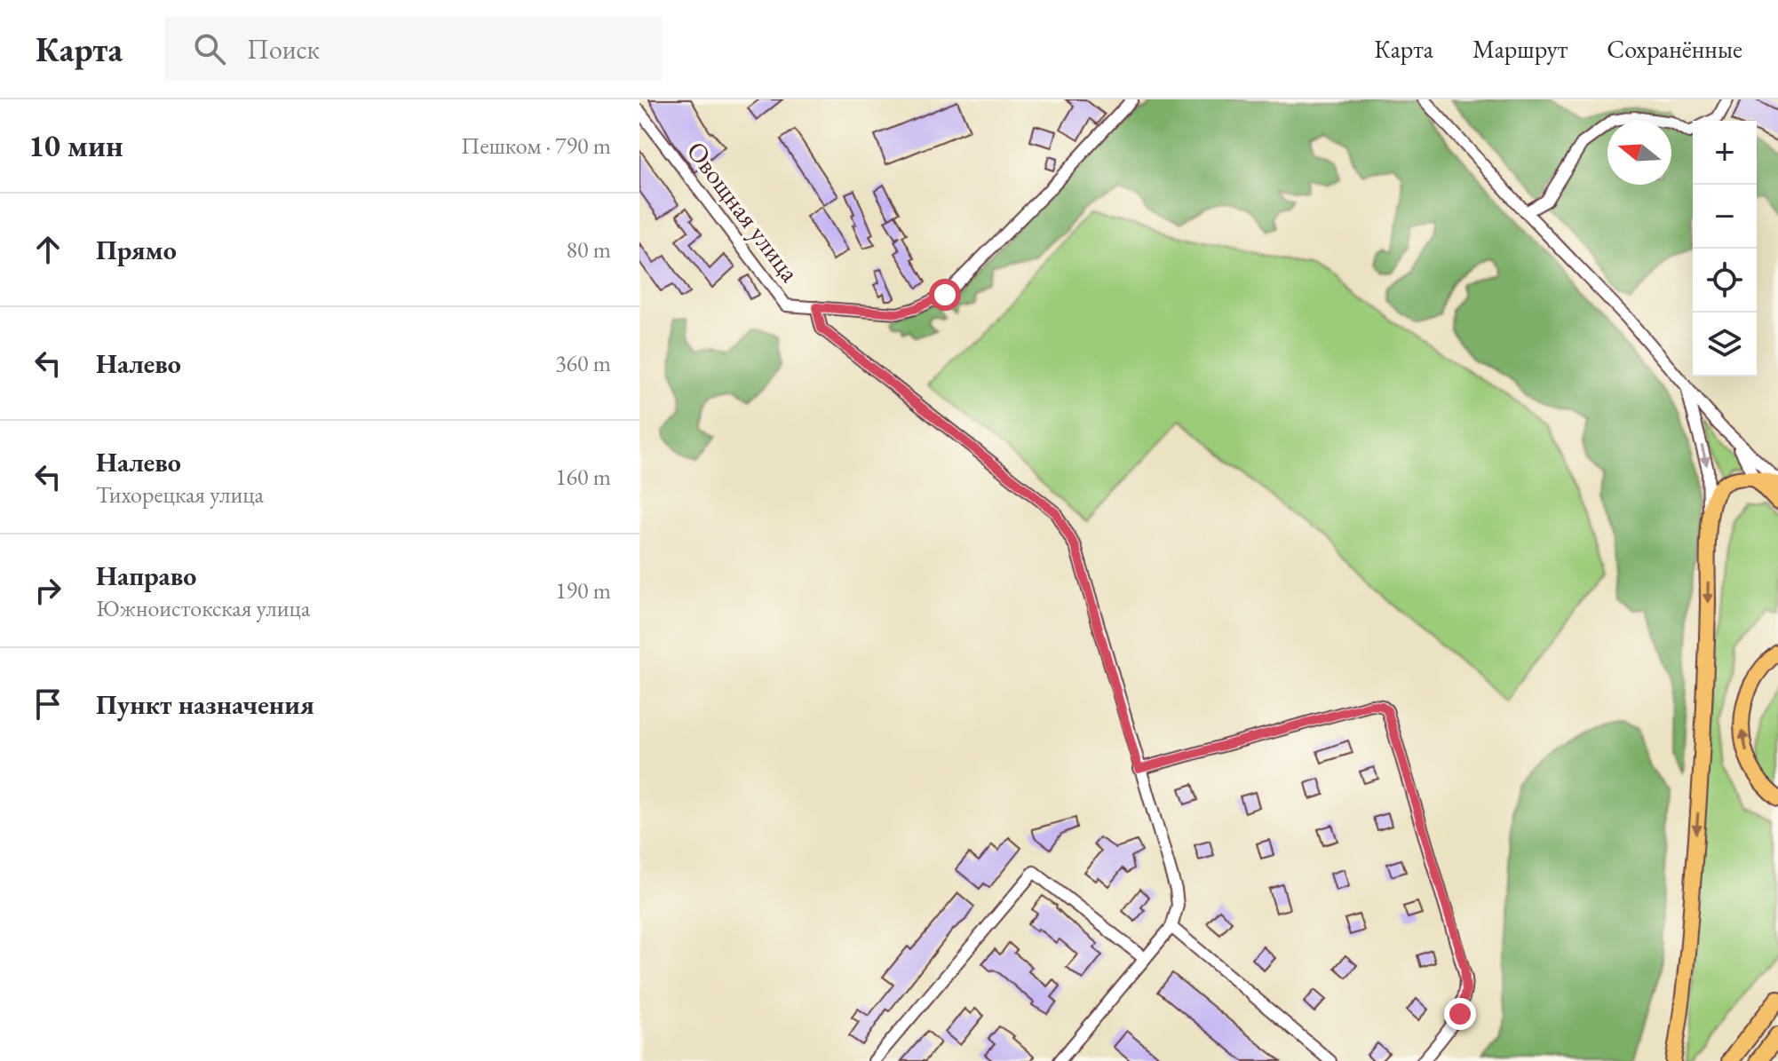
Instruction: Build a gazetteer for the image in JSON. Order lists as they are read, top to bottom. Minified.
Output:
{"streets":{"street":["Овощная улица"]},"north":"left","page":{"header":"Карта","search":"Поиск","nav":["Карта","Маршрут","Сохранённые"],"heading":["10 мин","Пешком · 790 m"],"map_buttons":["+","−"],"list":[["Прямо","80 m"],["Налево","360 m"],["Налево","Тихорецкая улица","160 m"],["Направо","Южноистокская улица","190 m"],"Пункт назначения"]}}
